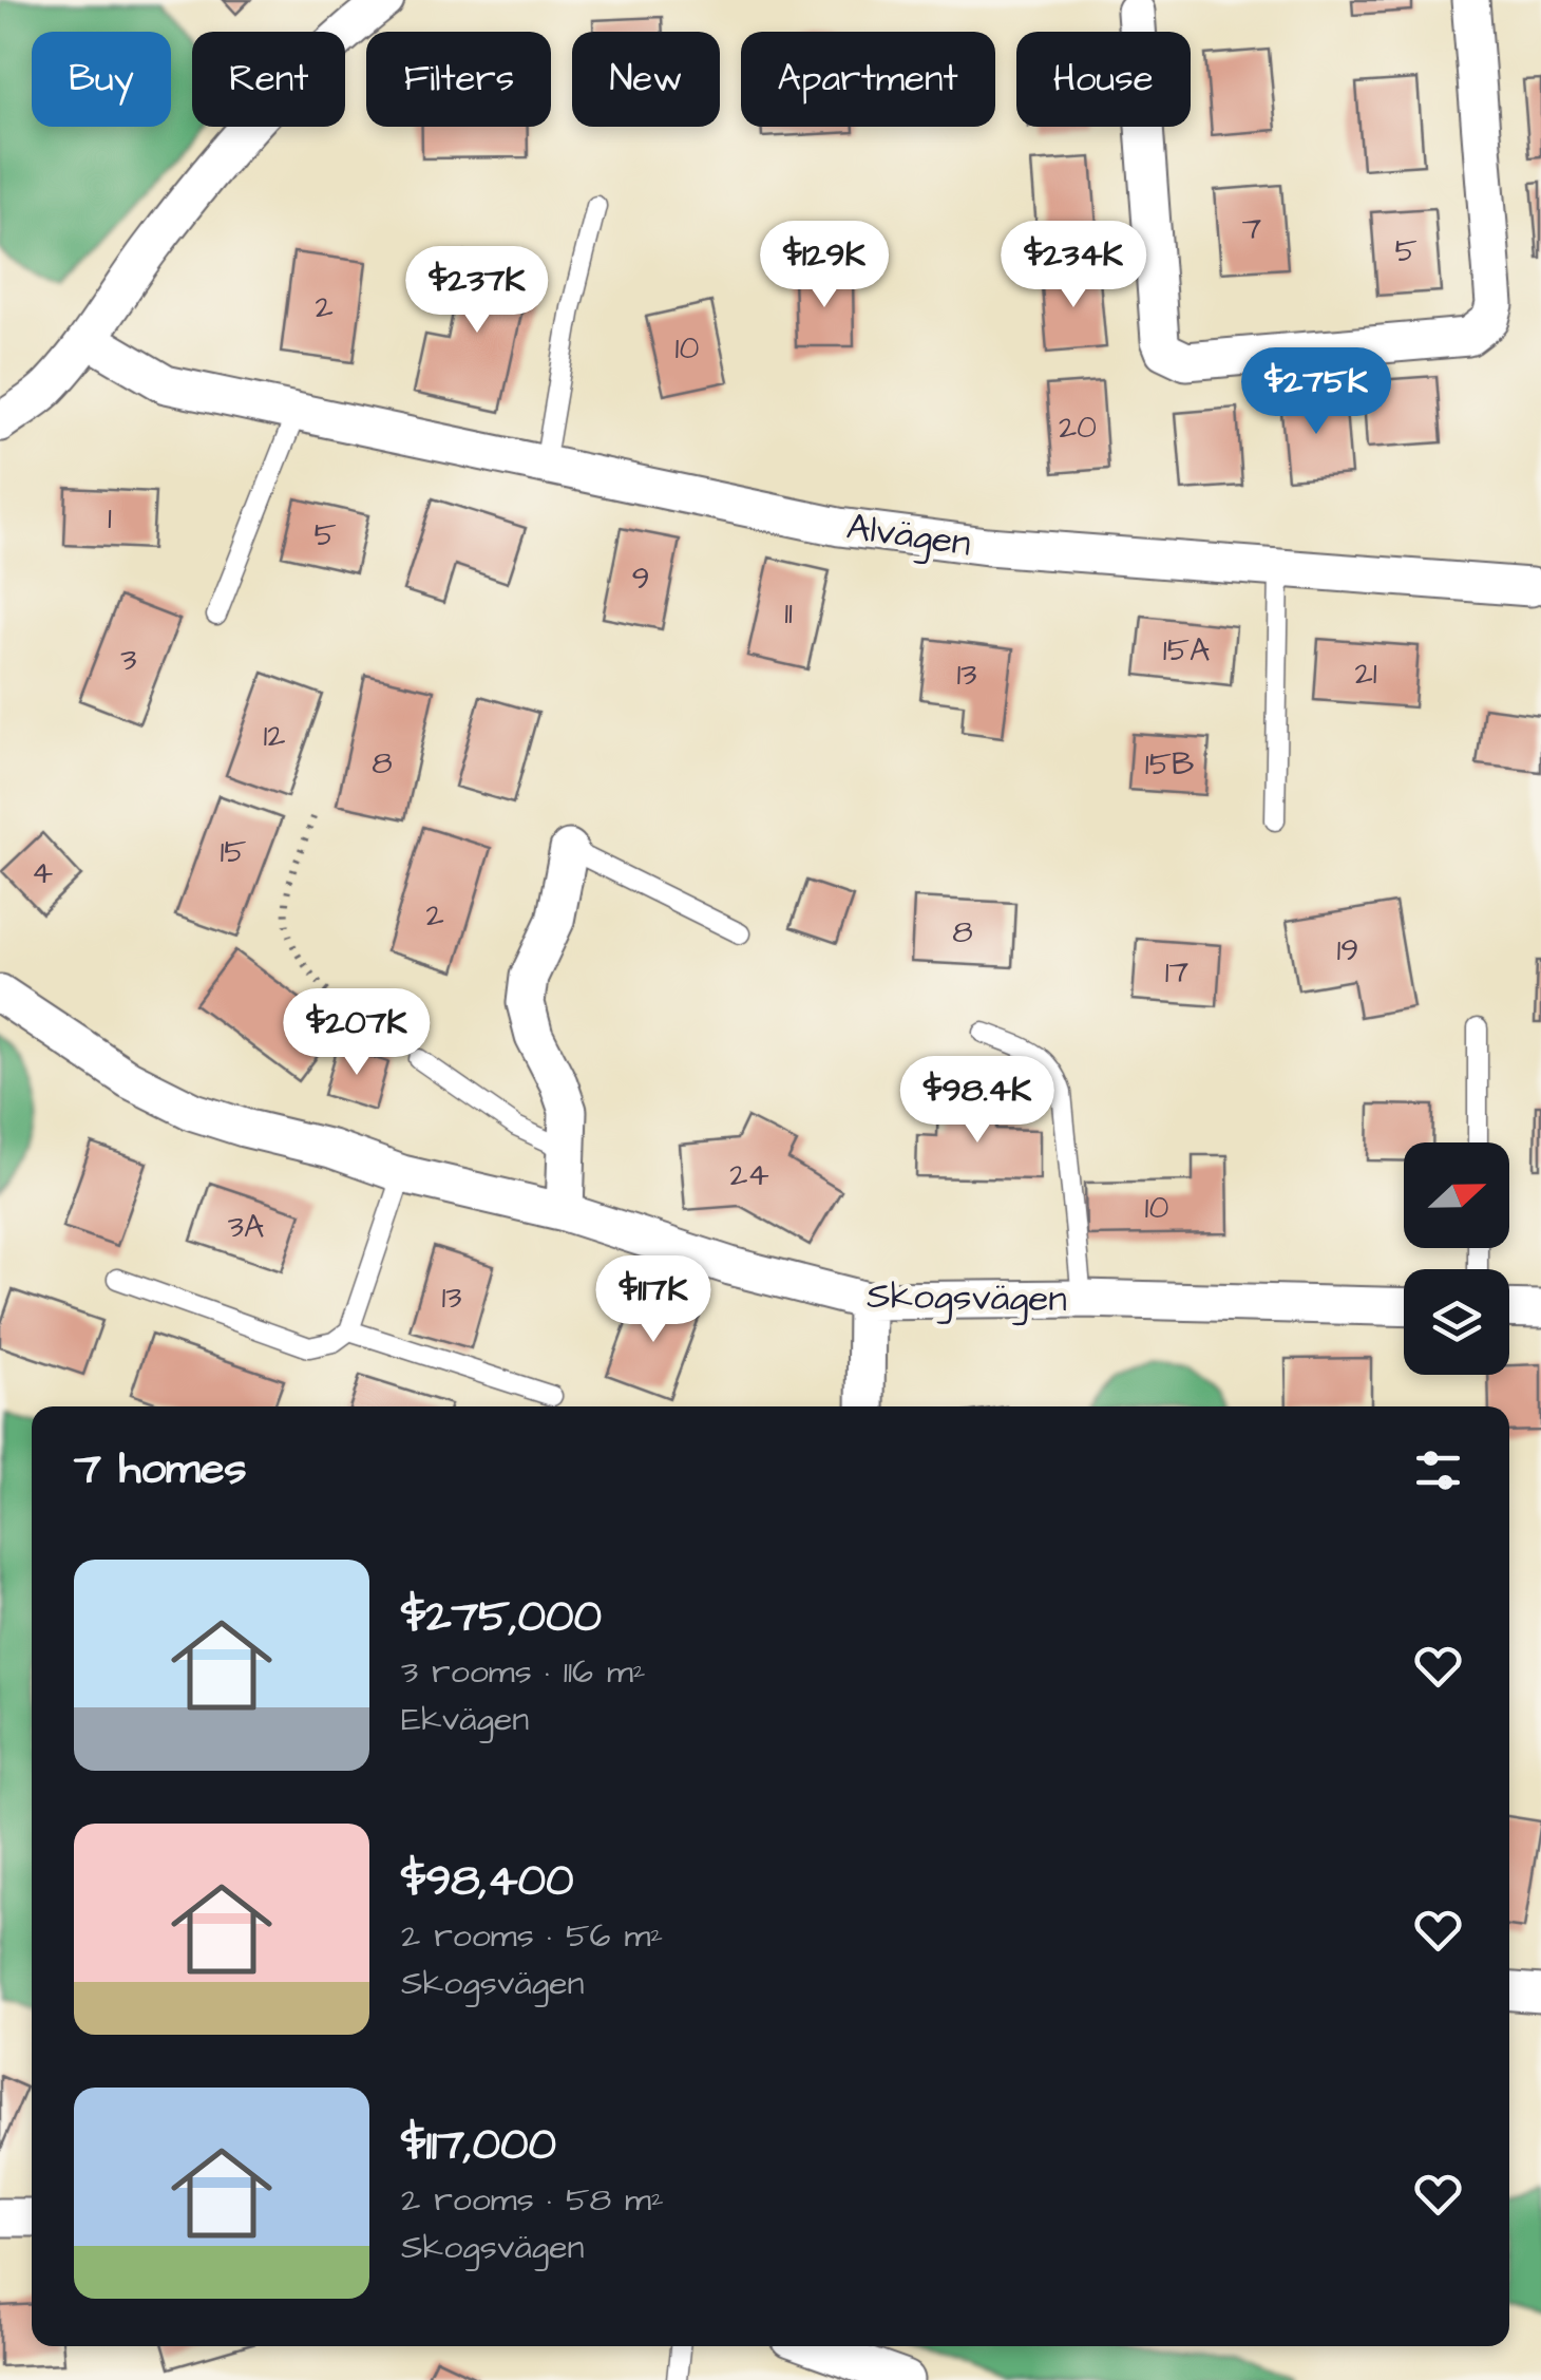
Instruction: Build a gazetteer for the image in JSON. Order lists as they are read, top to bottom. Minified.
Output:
{"streets":{"street":["Alvägen","Skogsvägen"]},"house_numbers":["7","5","2","10","20","1","5","9","11","15A","3","21","13","12","8","15B","15","4","2","8","19","17","24","10","3A","13"],"north":"right","page":{"chip":["Buy","Rent","Filters","New","Apartment","House"],"price":["$129K","$234K","$237K","$275K","$207K","$98.4K","$117K"],"heading":"7 homes","list":[{"name":"$275,000","note":"3 rooms · 116 m² · Ekvägen"},{"name":"$98,400","note":"2 rooms · 56 m² · Skogsvägen"},{"name":"$117,000","note":"2 rooms · 58 m² · Skogsvägen"}]}}
